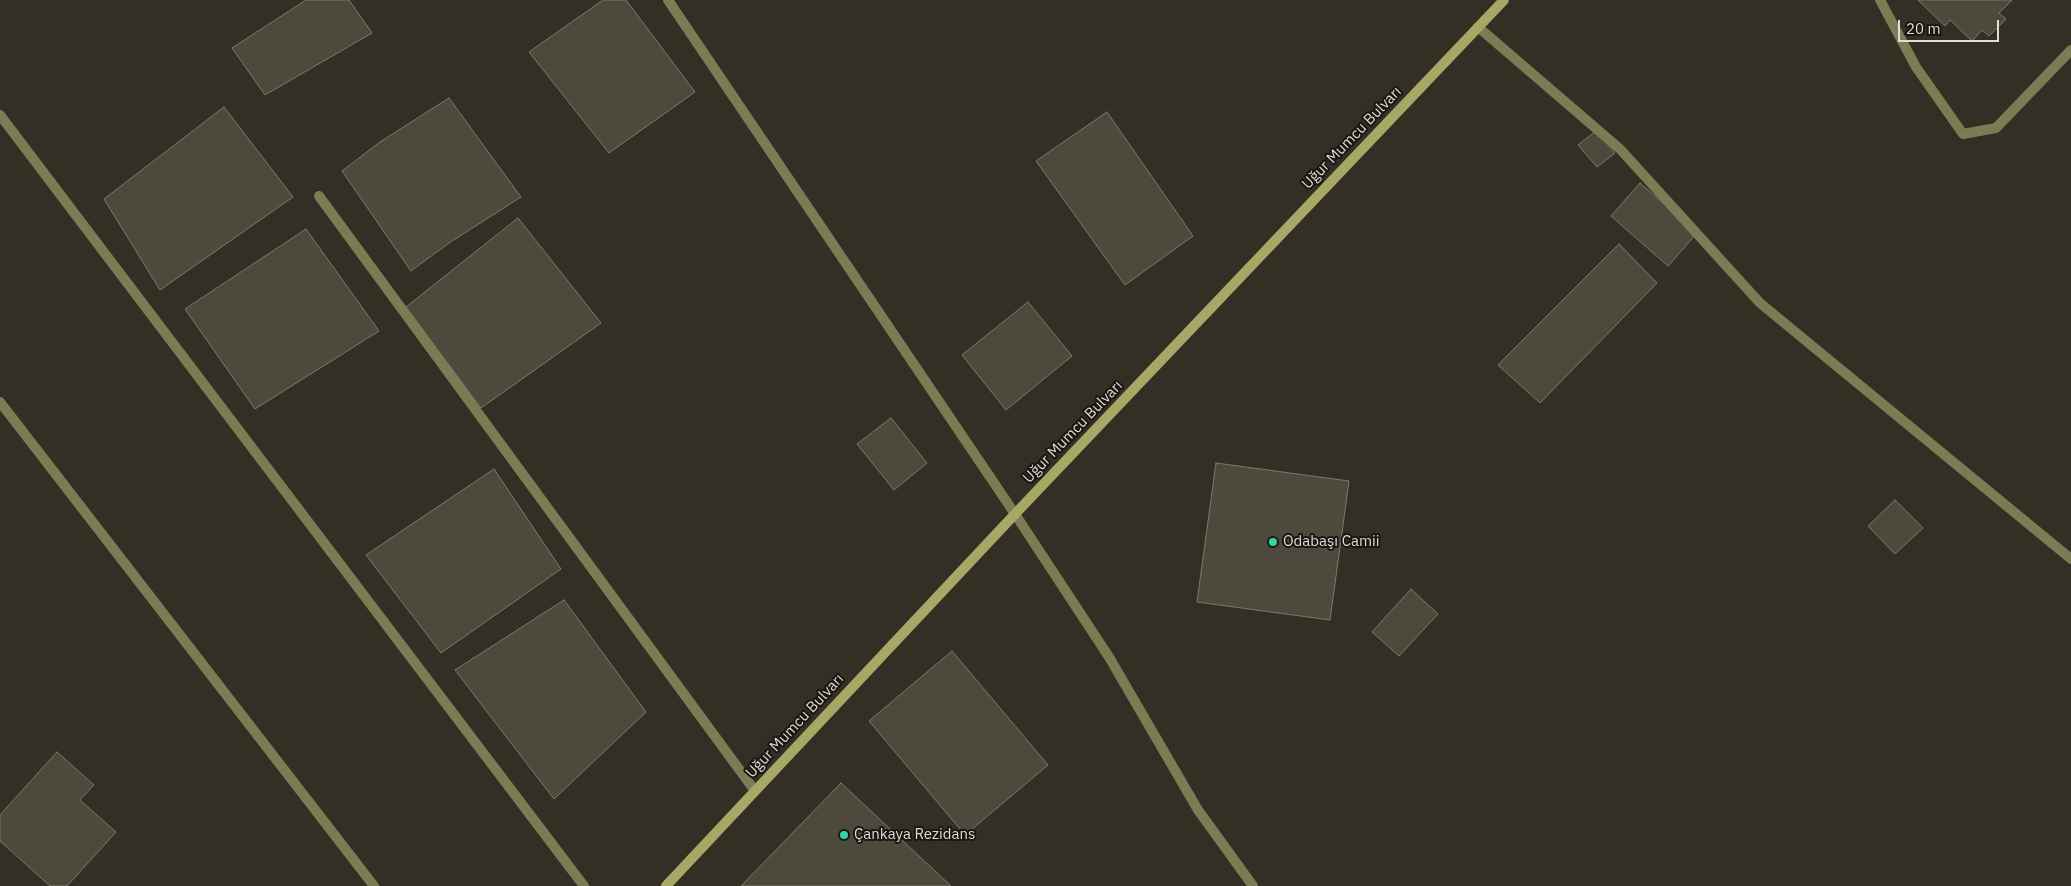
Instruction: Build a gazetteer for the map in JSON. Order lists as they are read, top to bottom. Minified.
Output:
{"streets":{"street":["Uğur Mumcu Bulvarı"]},"places":["Odabaşı Camii","Çankaya Rezidans"],"scale_bar":"20 m"}
